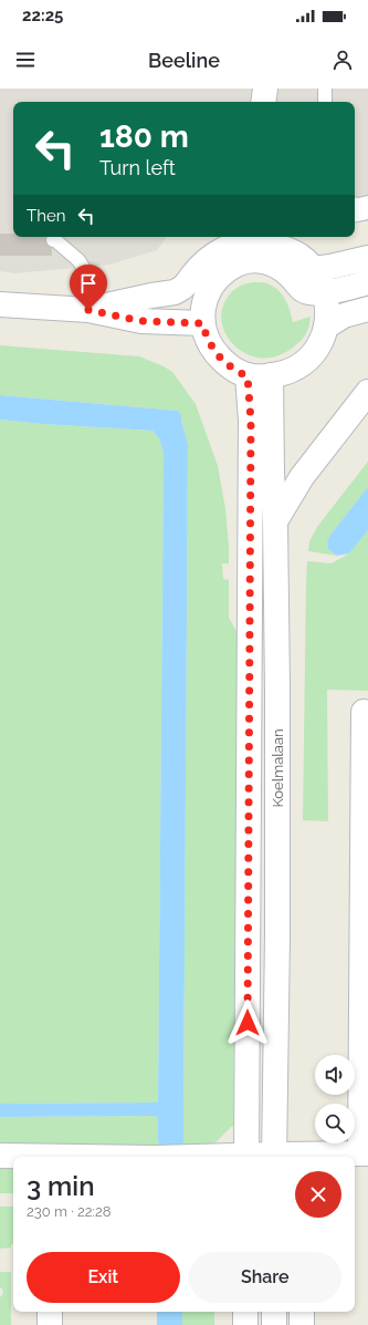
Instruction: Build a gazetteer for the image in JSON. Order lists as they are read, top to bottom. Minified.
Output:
{"streets":{"street":["Koelmalaan"]},"page":{"status":"22:25","header":"Beeline","turn":["180 m","Turn left"],"then":"Then","heading":["3 min","230 m · 22:28"],"buttons":["Exit","Share"]}}
